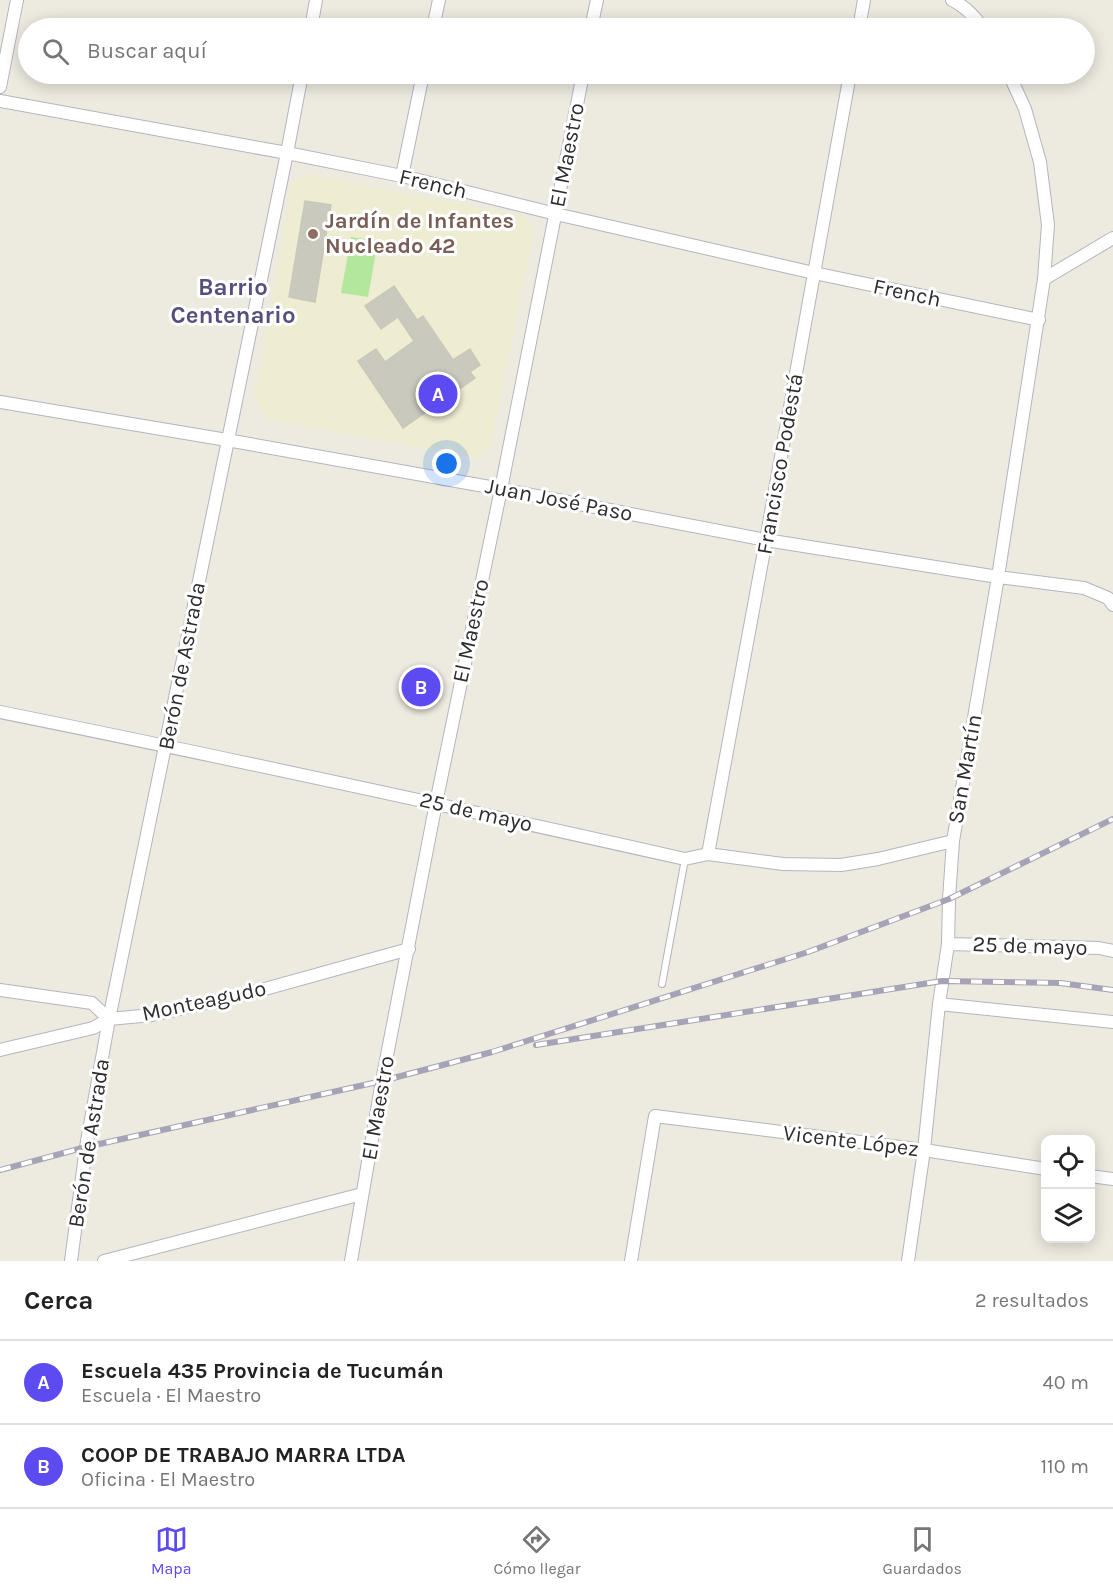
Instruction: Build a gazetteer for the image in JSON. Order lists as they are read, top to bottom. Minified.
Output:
{"streets":{"street":["El Maestro","French","Francisco Podestá","Juan José Paso","Berón de Astrada","San Martín","25 de mayo","Monteagudo","Vicente López"]},"crossings":[["El Maestro","French"],["El Maestro","Juan José Paso"],["El Maestro","25 de mayo"],["El Maestro","Monteagudo"],["French","Francisco Podestá"],["French","Berón de Astrada"],["French","San Martín"],["Francisco Podestá","Juan José Paso"],["Francisco Podestá","25 de mayo"],["Juan José Paso","Berón de Astrada"],["Juan José Paso","San Martín"],["Berón de Astrada","25 de mayo"],["Berón de Astrada","Monteagudo"],["San Martín","25 de mayo"],["San Martín","Vicente López"]],"districts":["Barrio Centenario"],"places":["Jardín de Infantes Nucleado 42"],"page":{"search":"Buscar aquí","pins":["A","B"],"heading":["Cerca","2 resultados"],"list":[{"mark":"A","name":"Escuela 435 Provincia de Tucumán","note":"Escuela · El Maestro","value":"40 m"},{"mark":"B","name":"COOP DE TRABAJO MARRA LTDA","note":"Oficina · El Maestro","value":"110 m"}],"nav":["Mapa","Cómo llegar","Guardados"]}}
